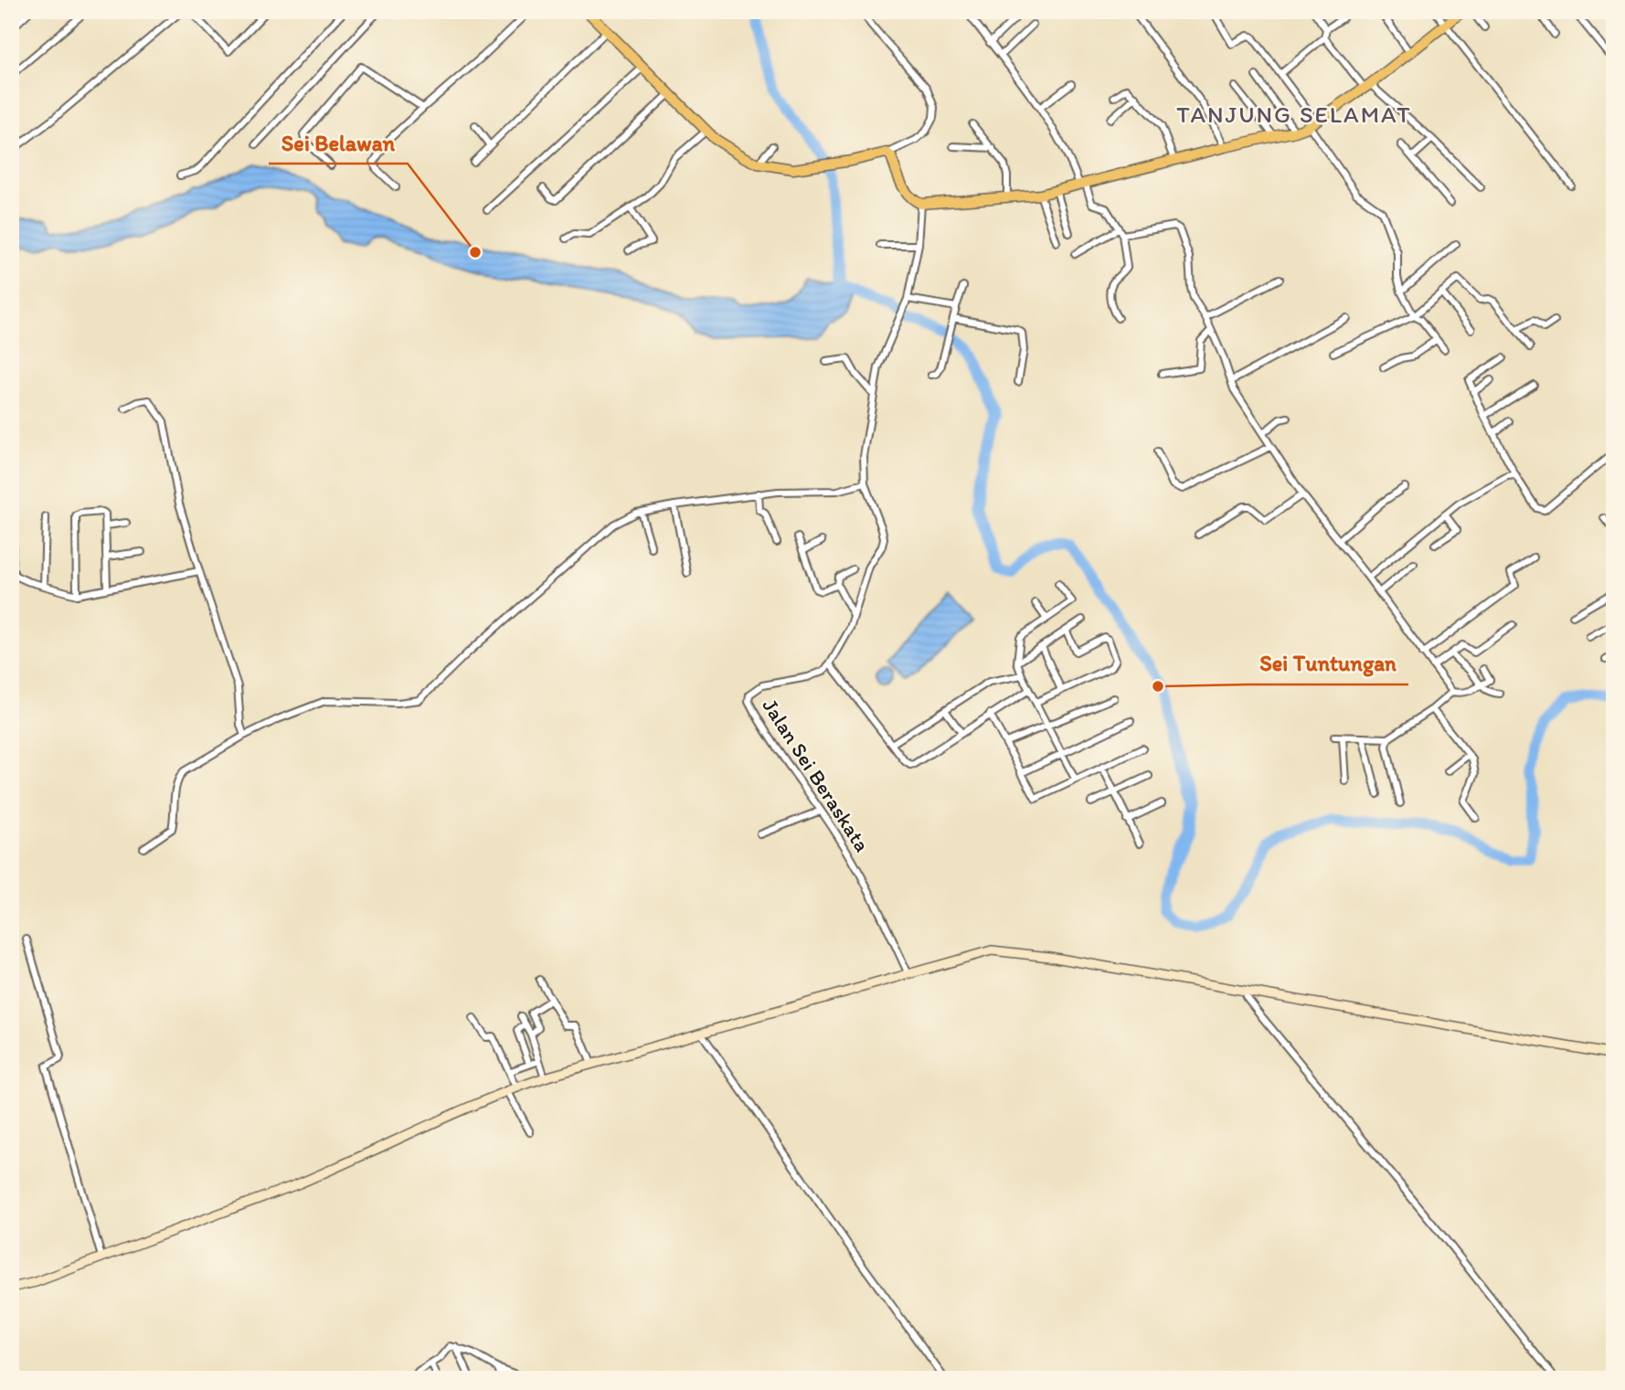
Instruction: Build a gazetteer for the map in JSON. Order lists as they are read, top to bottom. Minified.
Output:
{"streets":{"street":["Jalan Sei Beraskata"]},"districts":["TANJUNG SELAMAT"],"places":["Sei Belawan","Sei Tuntungan"]}
